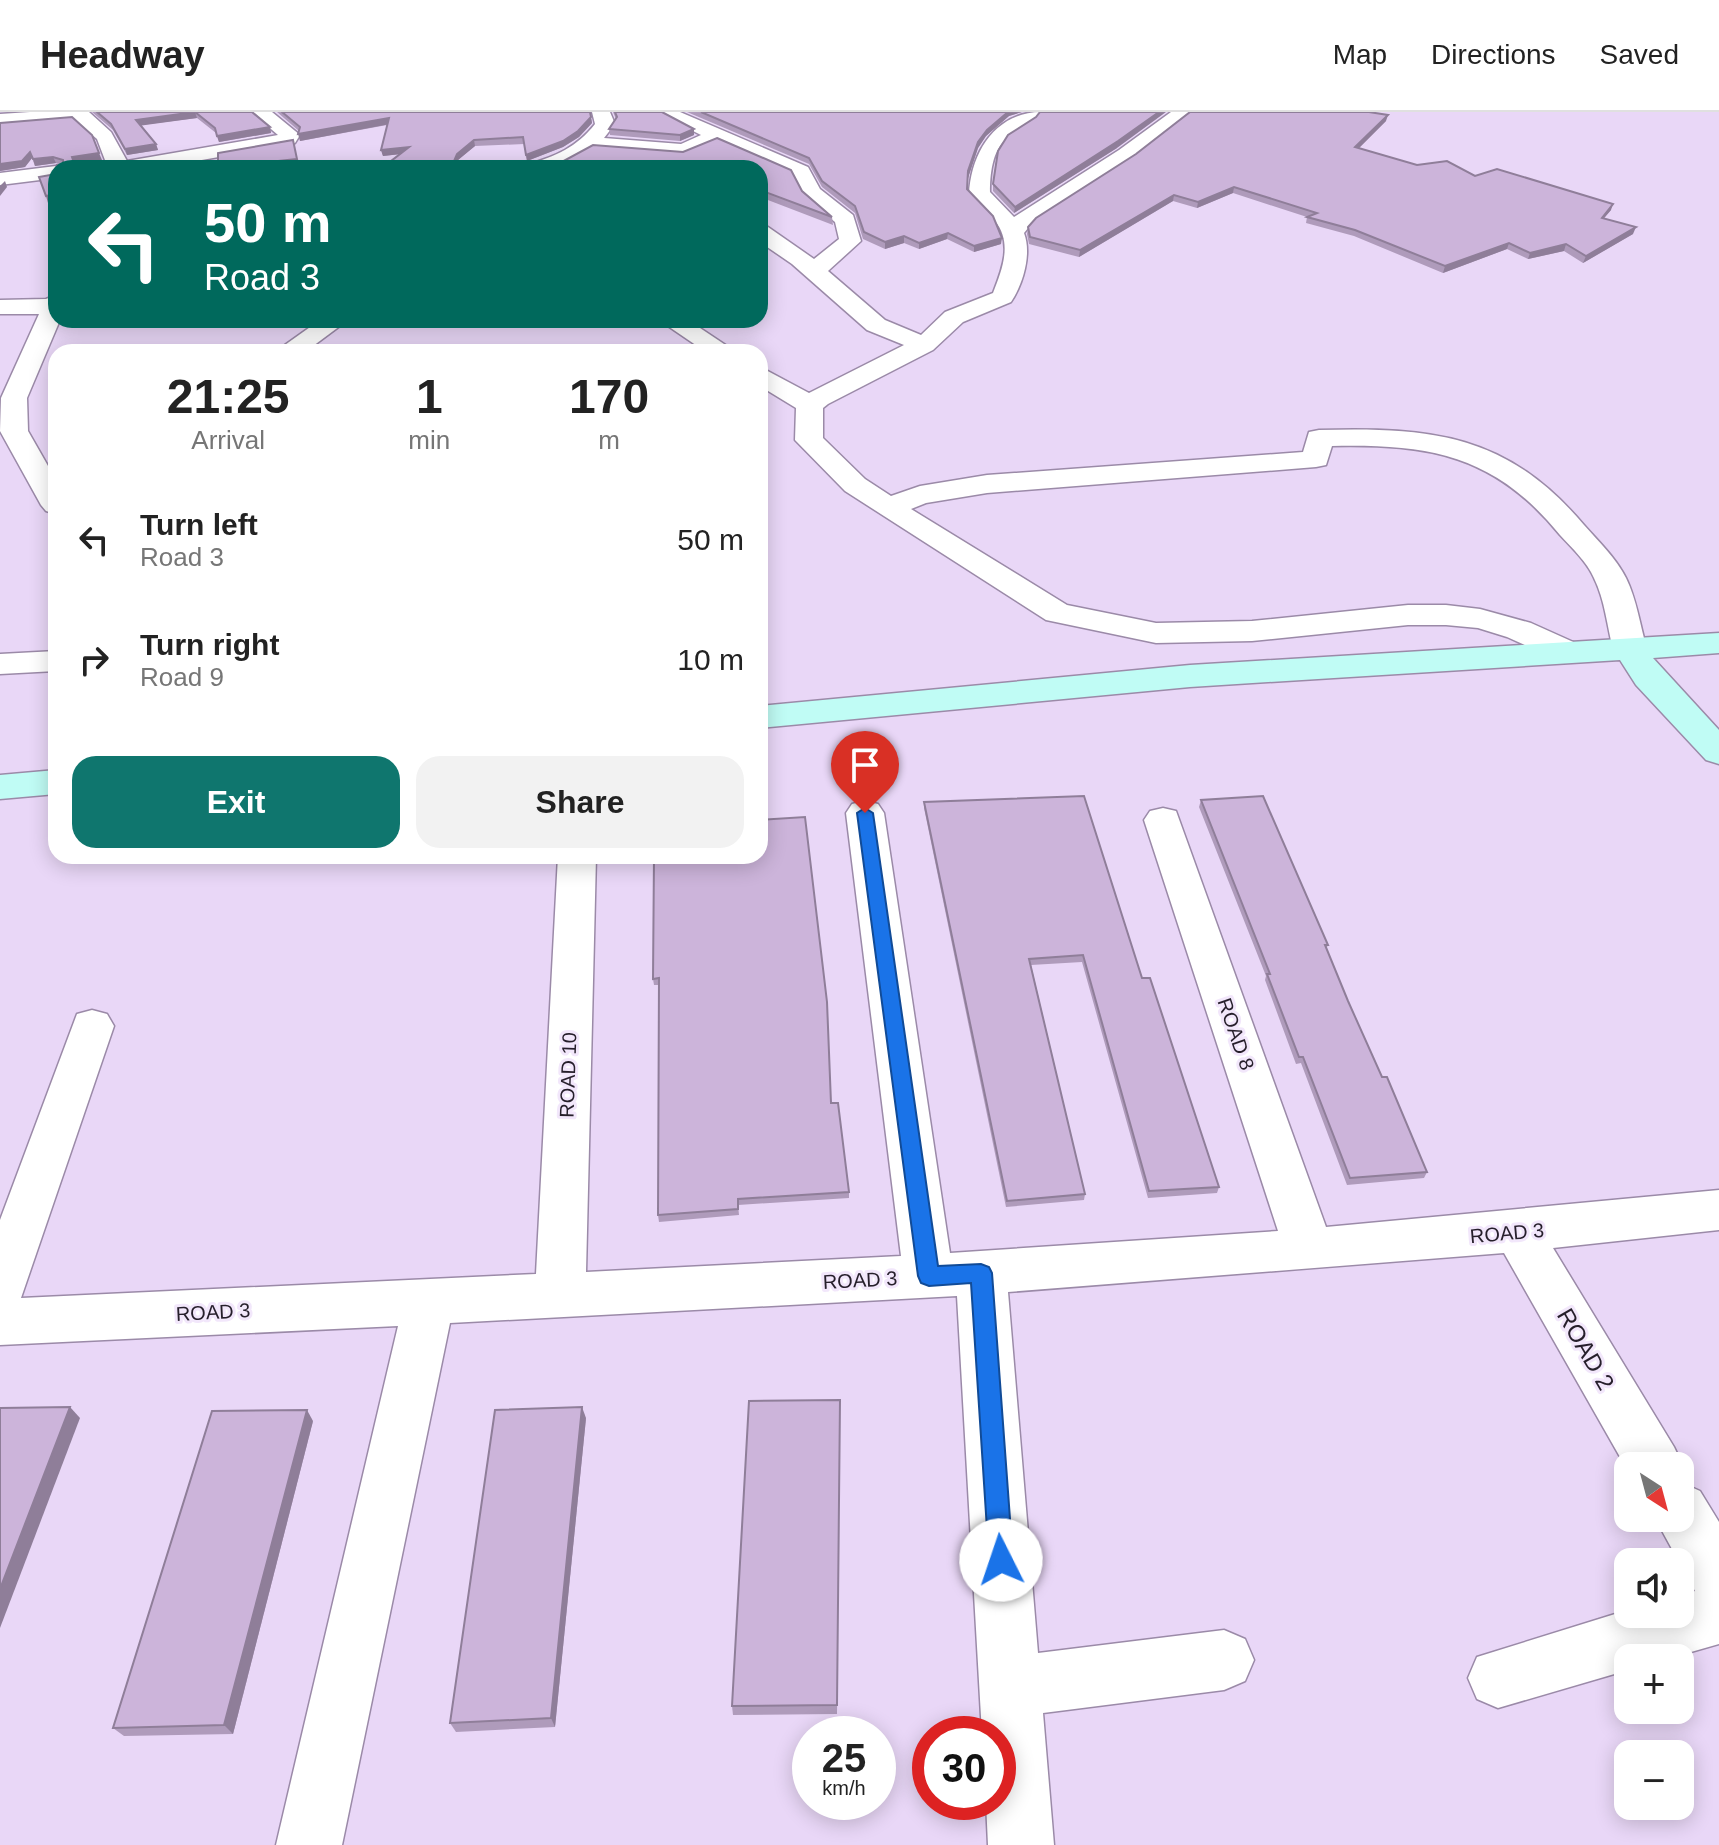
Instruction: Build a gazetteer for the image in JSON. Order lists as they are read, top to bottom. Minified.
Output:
{"streets":{"street":["ROAD 8","ROAD 10","ROAD 3","ROAD 2"]},"crossings":[["ROAD 8","ROAD 3"],["ROAD 10","ROAD 3"],["ROAD 3","ROAD 2"]],"north":"bottom right","page":{"header":"Headway","nav":["Map","Directions","Saved"],"turn":["50 m","Road 3"],"eta":["21:25","Arrival","1","min","170","m"],"list":[{"name":"Turn left","note":"Road 3","value":"50 m"},{"name":"Turn right","note":"Road 9","value":"10 m"}],"buttons":["Exit","Share"],"map_buttons":["+","−"],"speed":"25 km/h","limit":"30"}}
